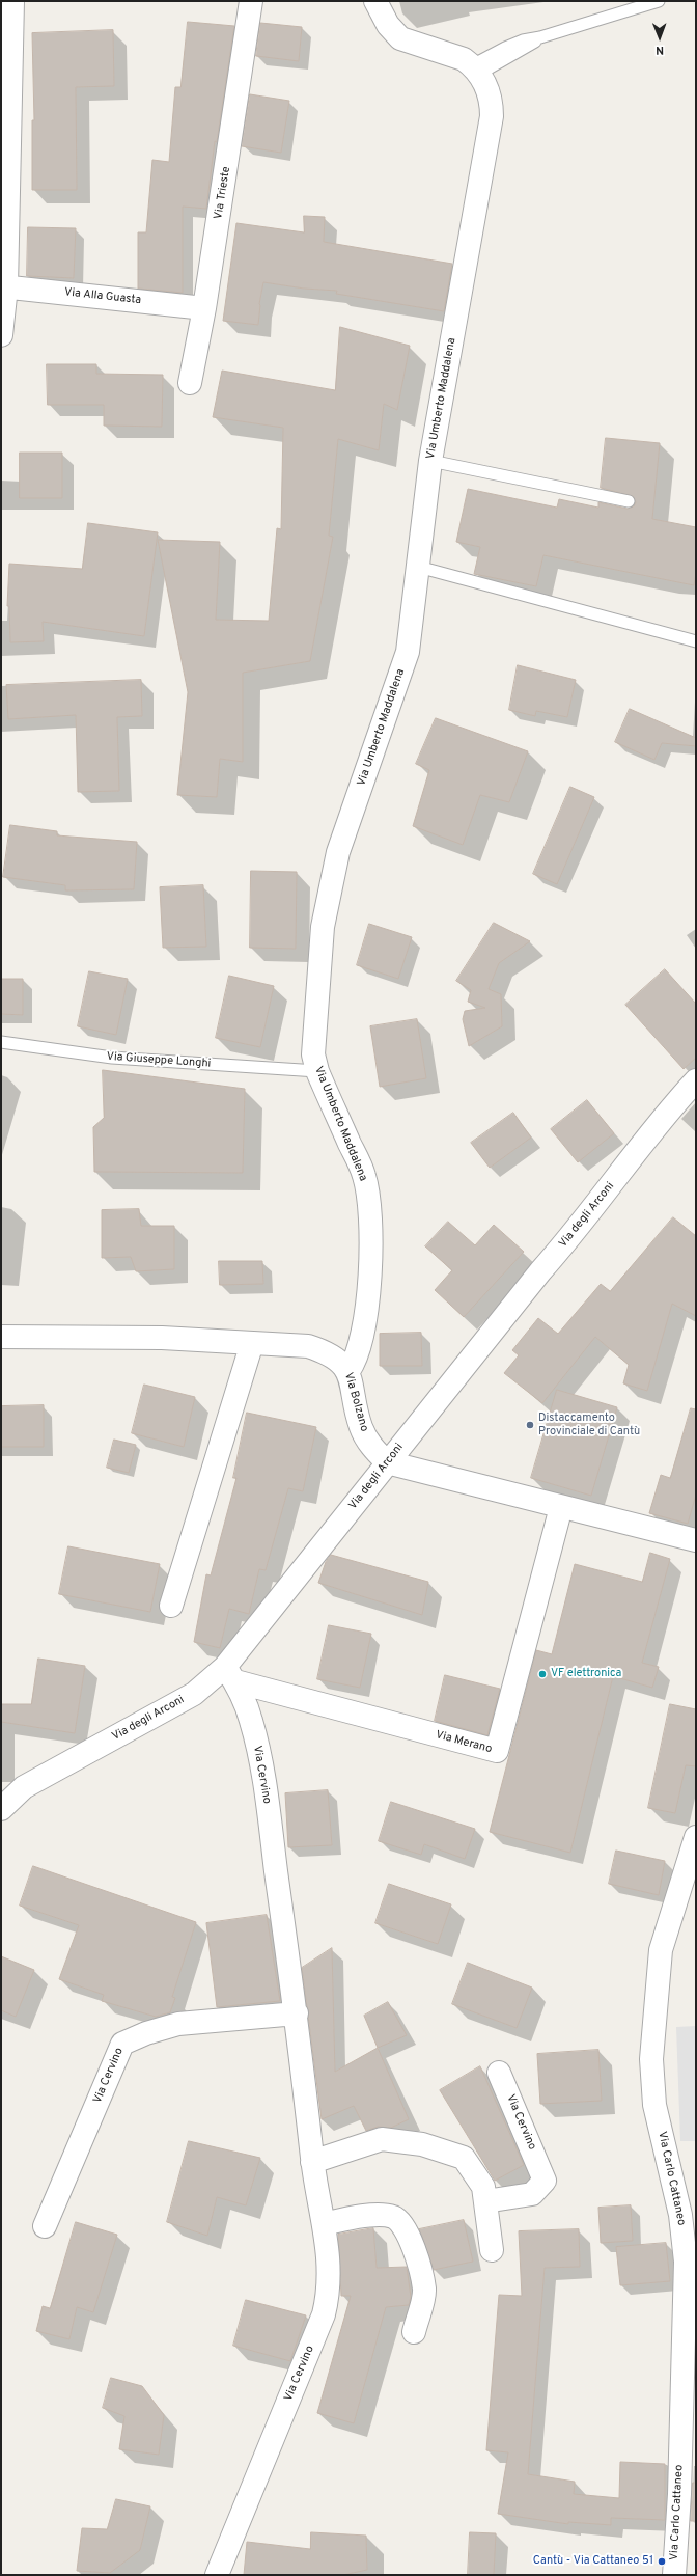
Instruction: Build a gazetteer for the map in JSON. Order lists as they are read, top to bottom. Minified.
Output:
{"streets":{"street":["Via Trieste","Via Alla Guasta","Via Umberto Maddalena","Via degli Arconi","Via Bolzano","Via Merano","Via Cervino","Via Carlo Cattaneo"],"lane":["Via Giuseppe Longhi"]},"crossings":[["Via Trieste","Via Alla Guasta"],["Via Umberto Maddalena","Via Giuseppe Longhi"],["Via Umberto Maddalena","Via Bolzano"],["Via degli Arconi","Via Bolzano"],["Via degli Arconi","Via Merano"],["Via degli Arconi","Via Cervino"],["Via Merano","Via Cervino"]],"places":["Distaccamento Provinciale di Cantù","VF elettronica","Cantù - Via Cattaneo 51"],"north":"bottom"}
